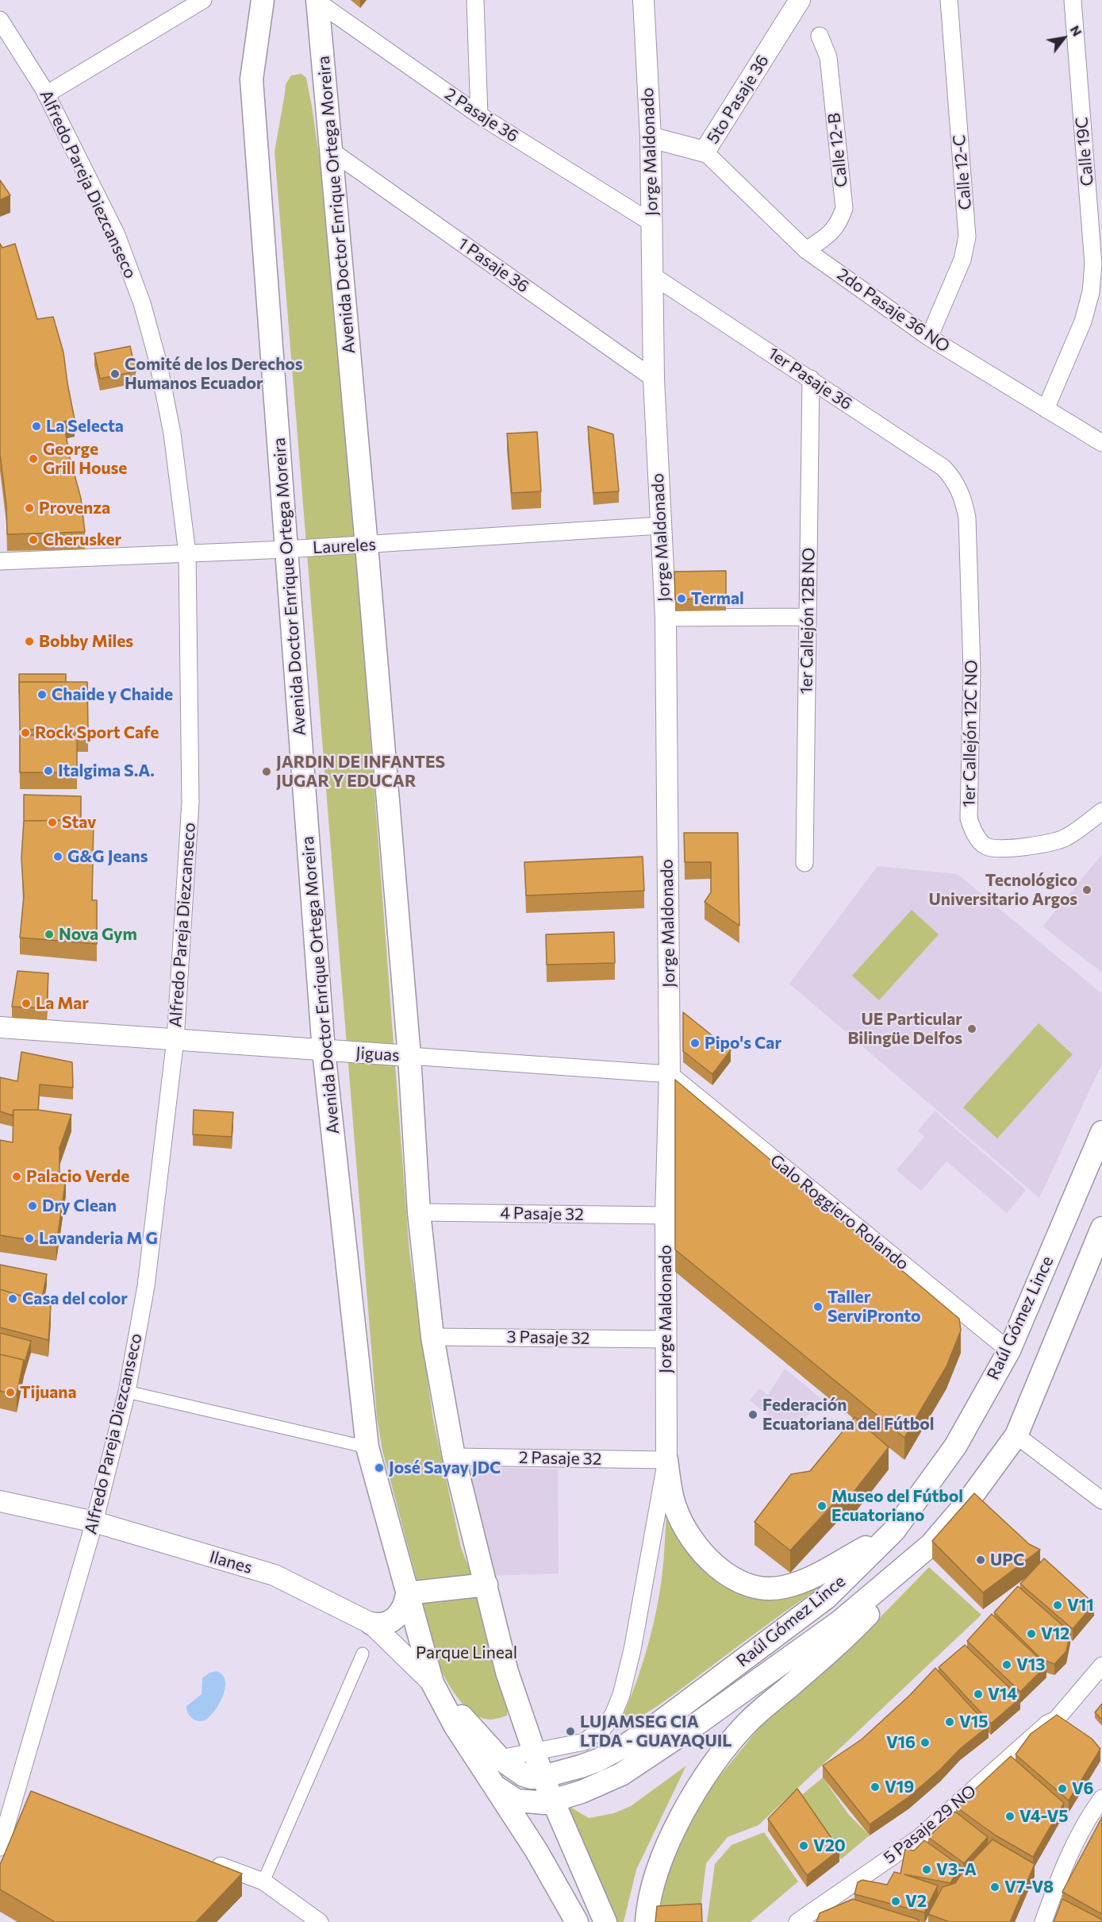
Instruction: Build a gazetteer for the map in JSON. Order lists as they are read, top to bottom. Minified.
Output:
{"streets":{"main road":["Avenida Doctor Enrique Ortega Moreira","Raúl Gómez Lince"],"street":["5to Pasaje 36","2 Pasaje 36","Calle 12-B","Jorge Maldonado","Calle 19C","Calle 12-C","Alfredo Pareja Diezcanseco","1 Pasaje 36","2do Pasaje 36 NO","1er Pasaje 36","Laureles","1er Callejón 12B NO","1er Callejón 12C NO","Jiguas","Galo Roggiero Rolando","4 Pasaje 32","3 Pasaje 32","2 Pasaje 32","Ilanes","5 Pasaje 29 NO"]},"crossings":[["5to Pasaje 36","Jorge Maldonado"],["5to Pasaje 36","2do Pasaje 36 NO"],["2 Pasaje 36","Jorge Maldonado"],["2 Pasaje 36","Avenida Doctor Enrique Ortega Moreira"],["Calle 12-B","2do Pasaje 36 NO"],["Jorge Maldonado","Avenida Doctor Enrique Ortega Moreira"],["Jorge Maldonado","1 Pasaje 36"],["Jorge Maldonado","1er Pasaje 36"],["Jorge Maldonado","Laureles"],["Jorge Maldonado","Jiguas"],["Jorge Maldonado","Galo Roggiero Rolando"],["Jorge Maldonado","4 Pasaje 32"],["Jorge Maldonado","Raúl Gómez Lince"],["Jorge Maldonado","3 Pasaje 32"],["Jorge Maldonado","2 Pasaje 32"],["Calle 19C","2do Pasaje 36 NO"],["Calle 12-C","2do Pasaje 36 NO"],["Alfredo Pareja Diezcanseco","Laureles"],["Alfredo Pareja Diezcanseco","Jiguas"],["Alfredo Pareja Diezcanseco","Ilanes"],["Avenida Doctor Enrique Ortega Moreira","1 Pasaje 36"],["Avenida Doctor Enrique Ortega Moreira","Laureles"],["Avenida Doctor Enrique Ortega Moreira","Jiguas"],["Avenida Doctor Enrique Ortega Moreira","4 Pasaje 32"],["Avenida Doctor Enrique Ortega Moreira","Raúl Gómez Lince"],["Avenida Doctor Enrique Ortega Moreira","3 Pasaje 32"],["Avenida Doctor Enrique Ortega Moreira","2 Pasaje 32"],["Avenida Doctor Enrique Ortega Moreira","Ilanes"],["1er Pasaje 36","1er Callejón 12B NO"],["1er Pasaje 36","1er Callejón 12C NO"],["Jiguas","Galo Roggiero Rolando"],["Galo Roggiero Rolando","Raúl Gómez Lince"],["Raúl Gómez Lince","Ilanes"]],"parks":["Parque Lineal"],"places":["Comité de los Derechos Humanos Ecuador","La Selecta","George Grill House","Provenza","Cherusker","Termal","Bobby Miles","Chaide y Chaide","Rock Sport Cafe","Italgima S.A.","JARDIN DE INFANTES JUGAR Y EDUCAR","Stav","G&G Jeans","Tecnológico Universitario Argos","Nova Gym","La Mar","UE Particular Bilingüe Delfos","Pipo's Car","Palacio Verde","Dry Clean","Lavanderia M G","Casa del color","Taller ServiPronto","Tijuana","Federación Ecuatoriana del Fútbol","José Sayay JDC","Museo del Fútbol Ecuatoriano","UPC","V11","V12","V13","V14","V15","LUJAMSEG CIA LTDA - GUAYAQUIL","V16","V19","V6","V4-V5","V20","V3-A","V7-V8","V2"],"north":"top right"}
